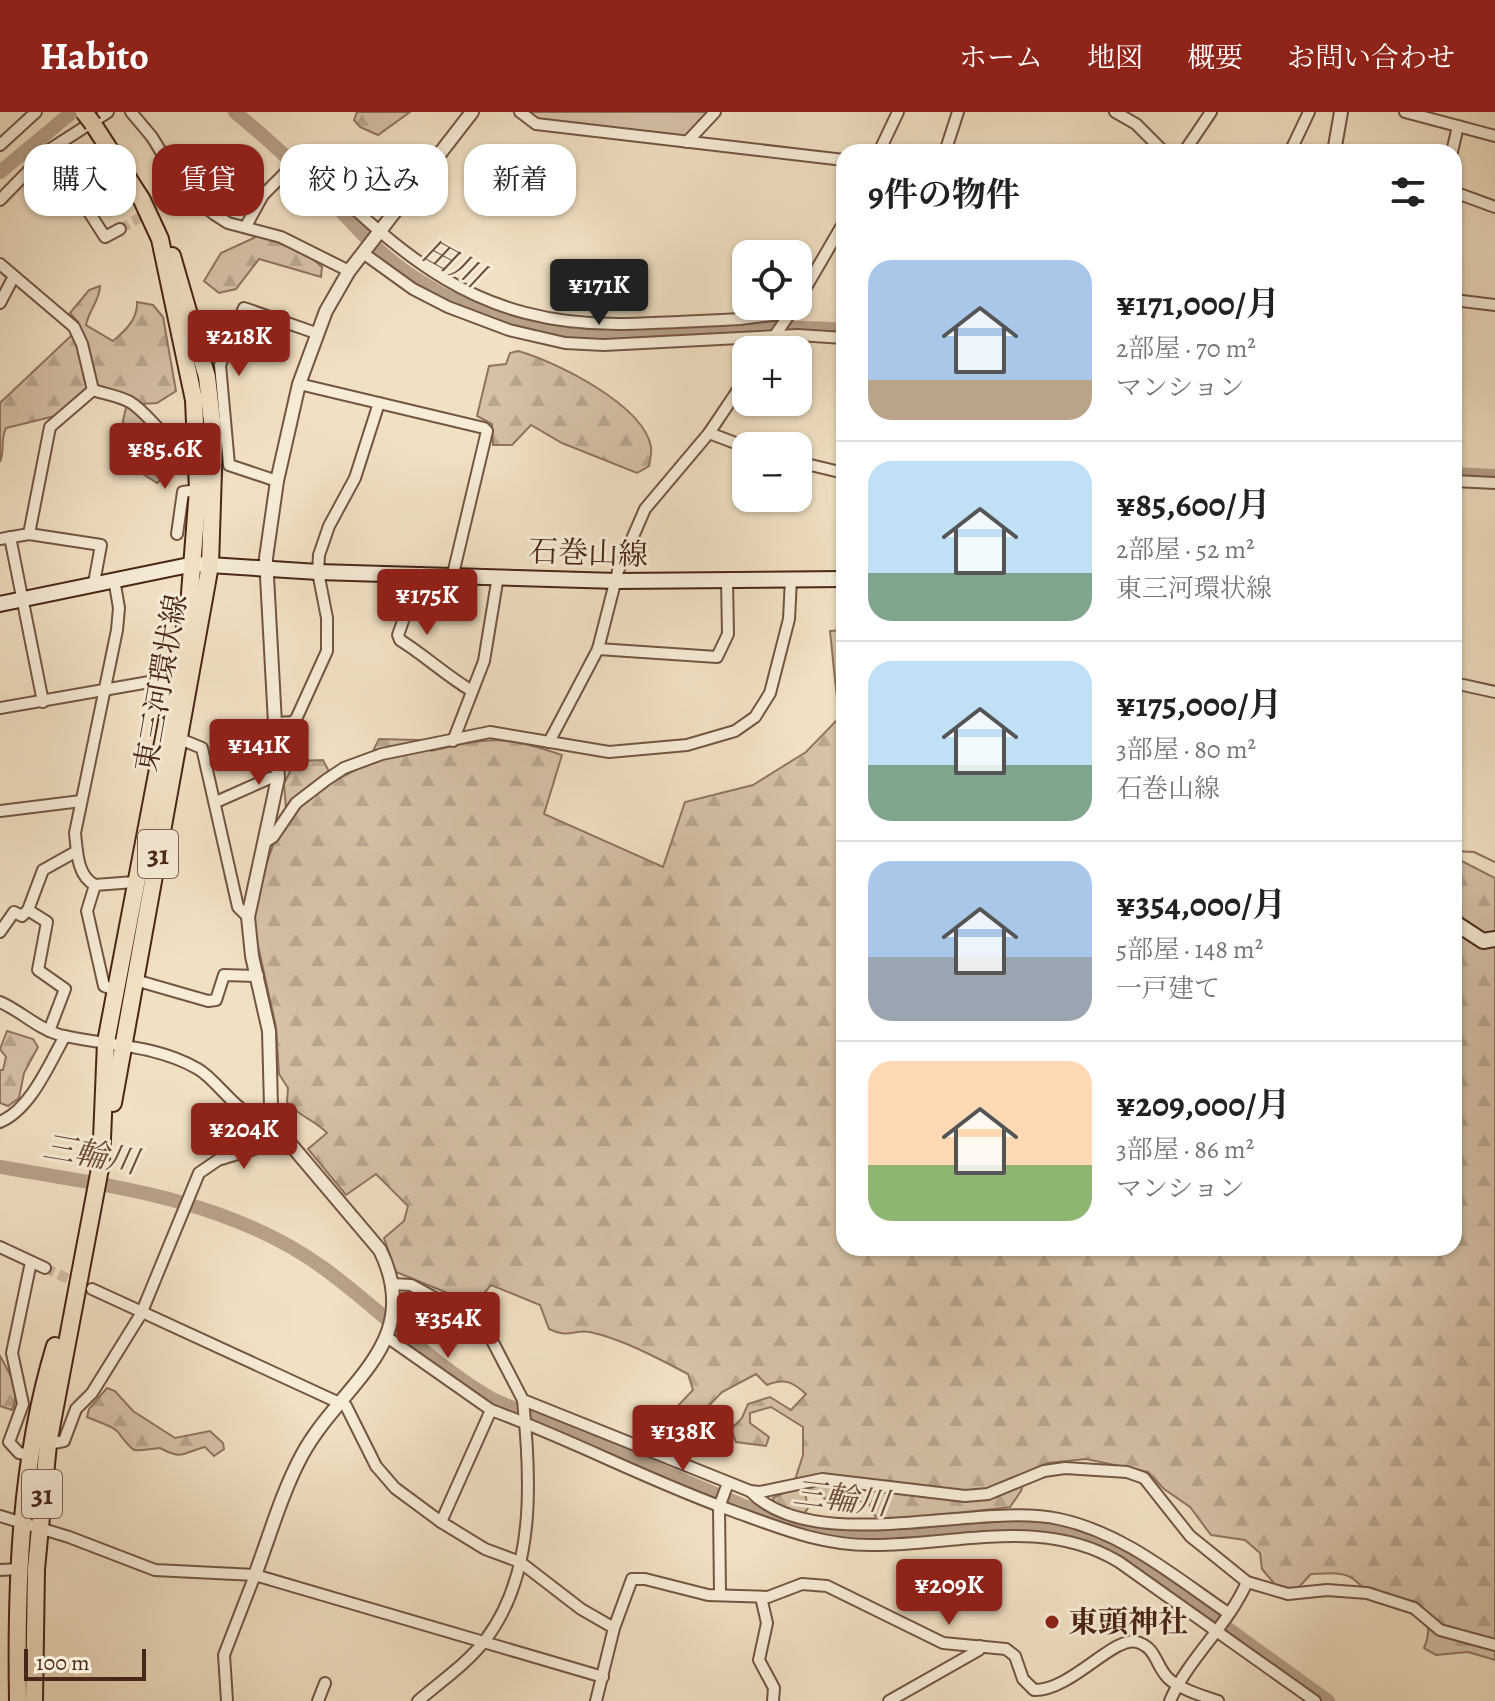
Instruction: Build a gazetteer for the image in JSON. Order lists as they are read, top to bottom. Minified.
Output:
{"streets":{"main road":["石巻山線","東三河環状線","31"]},"crossings":[["石巻山線","東三河環状線"]],"water":["田川","三輪川"],"places":["東頭神社"],"scale_bar":"100 m","page":{"header":"Habito","nav":["ホーム","地図","概要","お問い合わせ"],"chip":["購入","賃貸","絞り込み","新着"],"heading":"9件の物件","map_buttons":["+","−"],"list":[{"name":"¥171,000/月","note":"2部屋 · 70 m² · マンション"},{"name":"¥85,600/月","note":"2部屋 · 52 m² · 東三河環状線"},{"name":"¥175,000/月","note":"3部屋 · 80 m² · 石巻山線"},{"name":"¥354,000/月","note":"5部屋 · 148 m² · 一戸建て"},{"name":"¥209,000/月","note":"3部屋 · 86 m² · マンション"}],"price":["¥171K","¥218K","¥85.6K","¥175K","¥141K","¥204K","¥354K","¥138K","¥209K"],"scale":"100 m"}}
